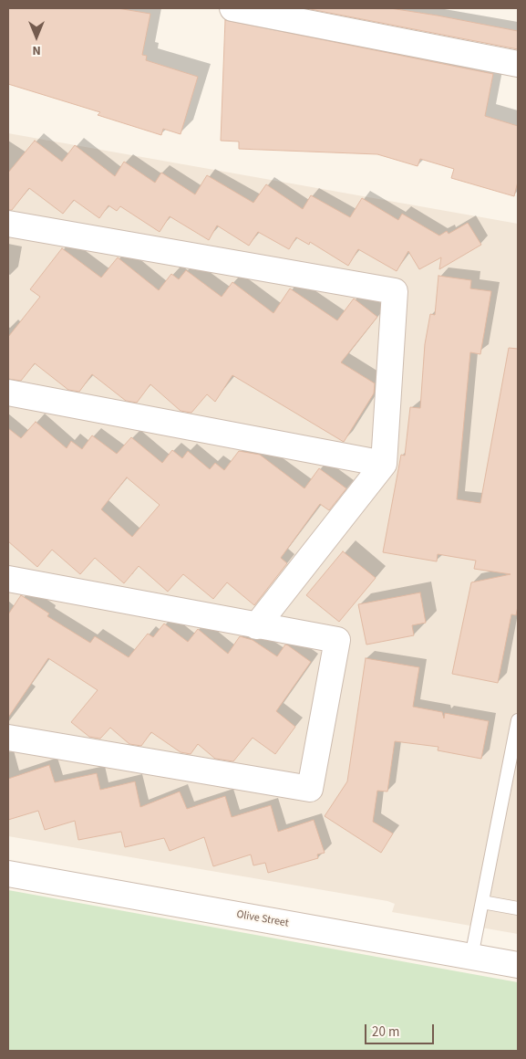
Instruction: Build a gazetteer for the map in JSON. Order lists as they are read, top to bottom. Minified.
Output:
{"streets":{"street":["Olive Street"]},"scale_bar":"20 m","north":"bottom"}
